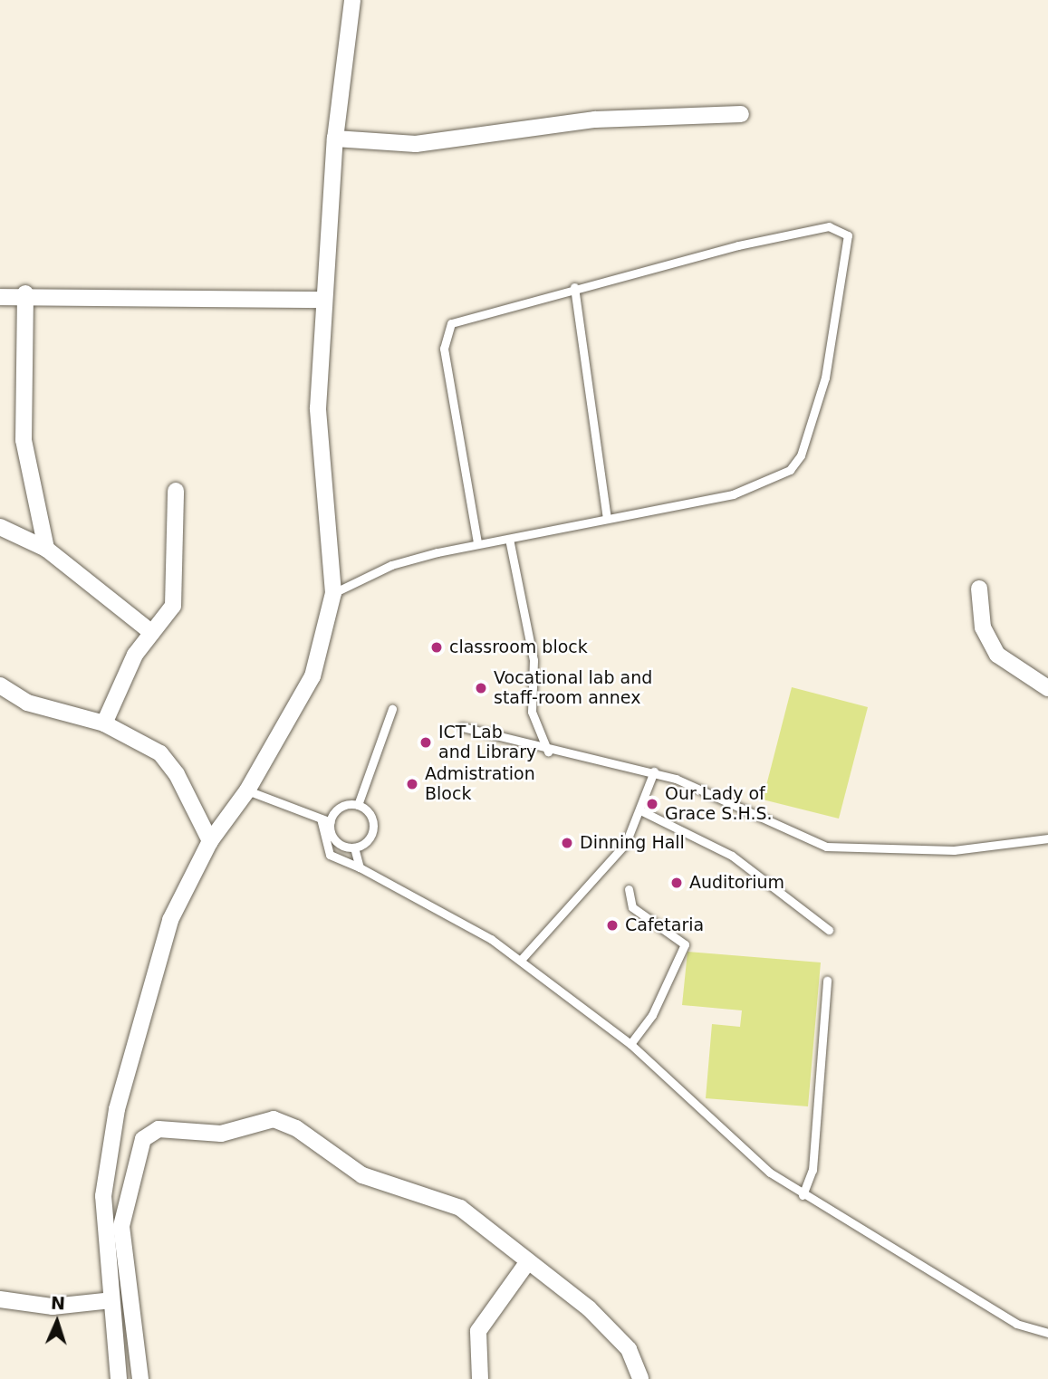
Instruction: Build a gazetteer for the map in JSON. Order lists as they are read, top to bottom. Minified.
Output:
{"places":["classroom block","Vocational lab and staff-room annex","ICT Lab and Library","Admistration Block","Our Lady of Grace S.H.S.","Dinning Hall","Auditorium","Cafetaria"],"north":"top"}
